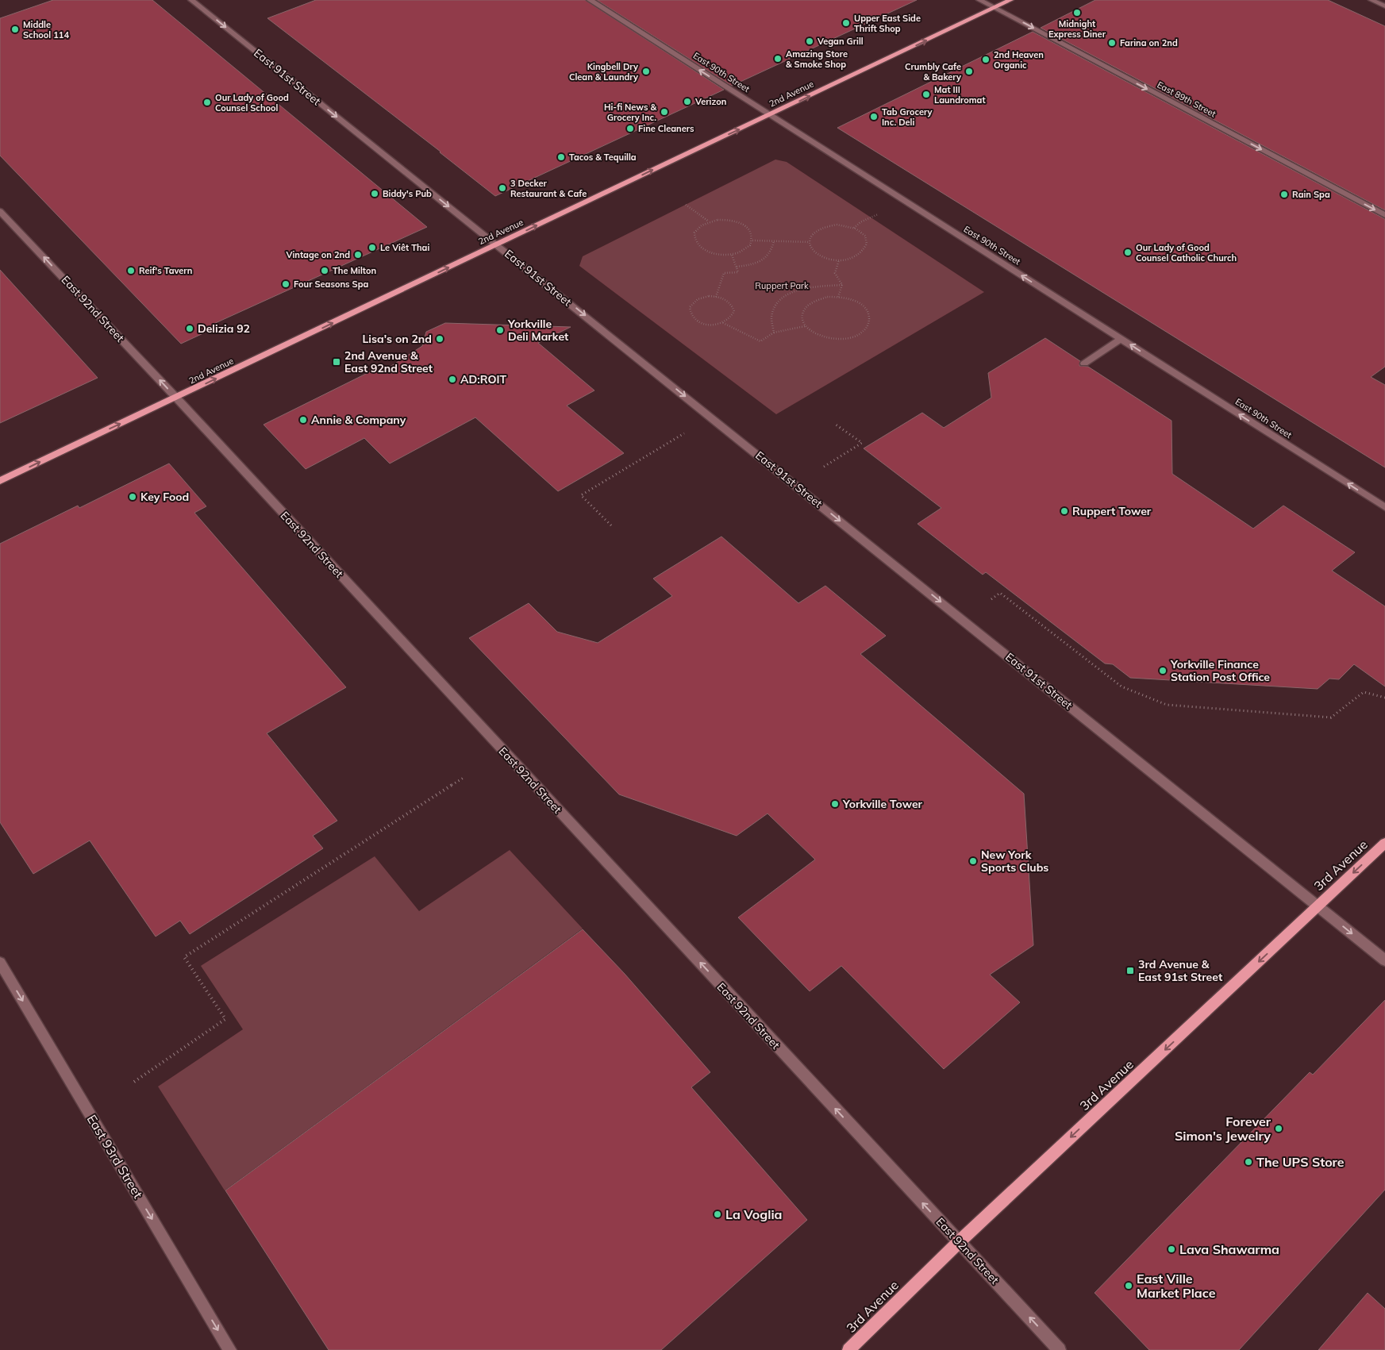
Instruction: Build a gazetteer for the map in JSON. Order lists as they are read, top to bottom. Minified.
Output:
{"streets":{"main road":["2nd Avenue","3rd Avenue"],"street":["East 90th Street","East 91st Street","East 89th Street","East 92nd Street","East 93rd Street"]},"crossings":[["East 90th Street","2nd Avenue"],["East 91st Street","2nd Avenue"],["East 91st Street","3rd Avenue"],["2nd Avenue","East 89th Street"],["2nd Avenue","East 92nd Street"],["East 92nd Street","3rd Avenue"]],"one_way":["East 90th Street","East 91st Street","2nd Avenue","East 89th Street","East 92nd Street","3rd Avenue","East 93rd Street"],"parks":["Ruppert Park"],"places":{"other":["Midnight Express Diner","Upper East Side Thrift Shop","Middle School 114","Vegan Grill","Farina on 2nd","Amazing Store & Smoke Shop","2nd Heaven Organic","Kingbell Dry Clean & Laundry","Crumbly Cafe & Bakery","Mat III Laundromat","Verizon","Our Lady of Good Counsel School","Hi-fi News & Grocery Inc.","Tab Grocery Inc. Deli","Fine Cleaners","Tacos & Tequilla","3 Decker Restaurant & Cafe","Biddy's Pub","Rain Spa","Le Viêt Thai","Our Lady of Good Counsel Catholic Church","Vintage on 2nd","Reif's Tavern","The Milton","Four Seasons Spa","Delizia 92","Yorkville Deli Market","Lisa's on 2nd","AD:ROIT","Annie & Company","Key Food","Ruppert Tower","Yorkville Finance Station Post Office","Yorkville Tower","New York Sports Clubs","Forever Simon's Jewelry","The UPS Store","La Voglia","Lava Shawarma","East Ville Market Place"],"transit":["2nd Avenue & East 92nd Street","3rd Avenue & East 91st Street"]}}
